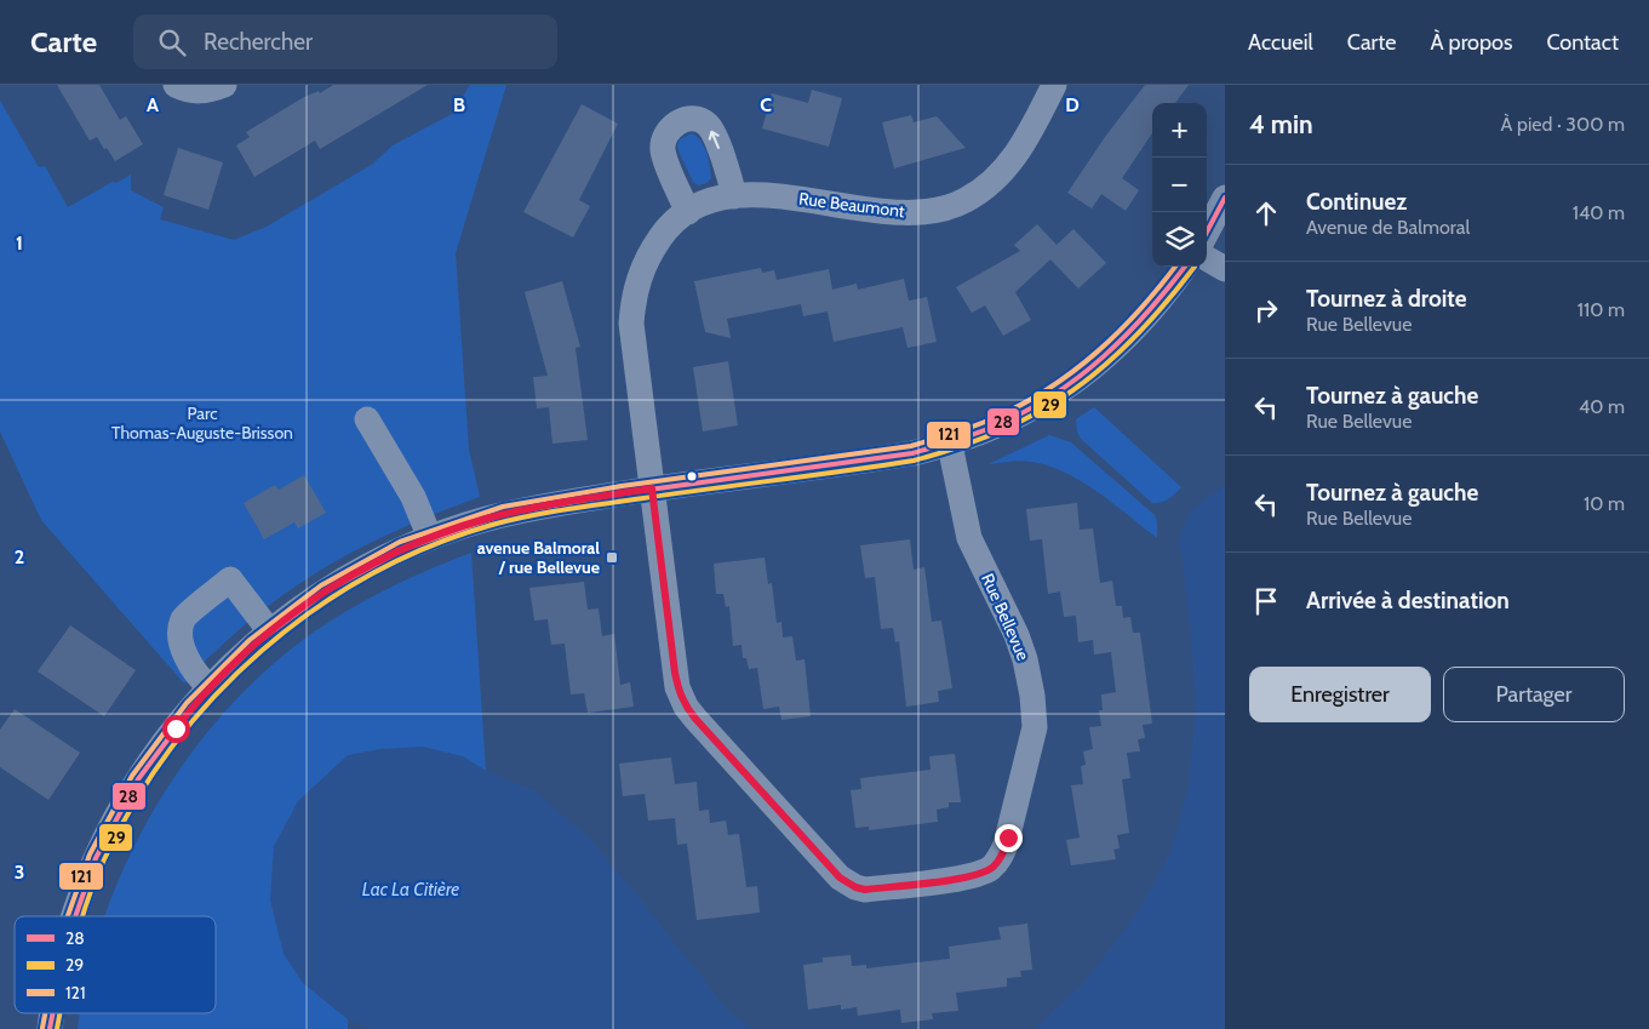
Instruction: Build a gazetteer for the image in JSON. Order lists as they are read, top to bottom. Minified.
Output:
{"streets":{"street":["Rue Beaumont","Rue Bellevue"]},"crossings":[["Rue Beaumont","Rue Bellevue"]],"water":["Lac La Citière"],"parks":["Parc Thomas-Auguste-Brisson"],"places":{"transit":["avenue Balmoral / rue Bellevue"]},"lines":["transit line 28","transit line 29","transit line 121"],"legend":["28","29","121"],"page":{"header":"Carte","search":"Rechercher","nav":["Accueil","Carte","À propos","Contact"],"heading":["4 min","À pied · 300 m"],"map_buttons":["+","−"],"list":[["Continuez","Avenue de Balmoral","140 m"],["Tournez à droite","Rue Bellevue","110 m"],["Tournez à gauche","Rue Bellevue","40 m"],["Tournez à gauche","Rue Bellevue","10 m"],"Arrivée à destination"],"buttons":["Enregistrer","Partager"]},"grid":{"columns":["A","B","C","D"],"rows":["1","2","3"]}}
